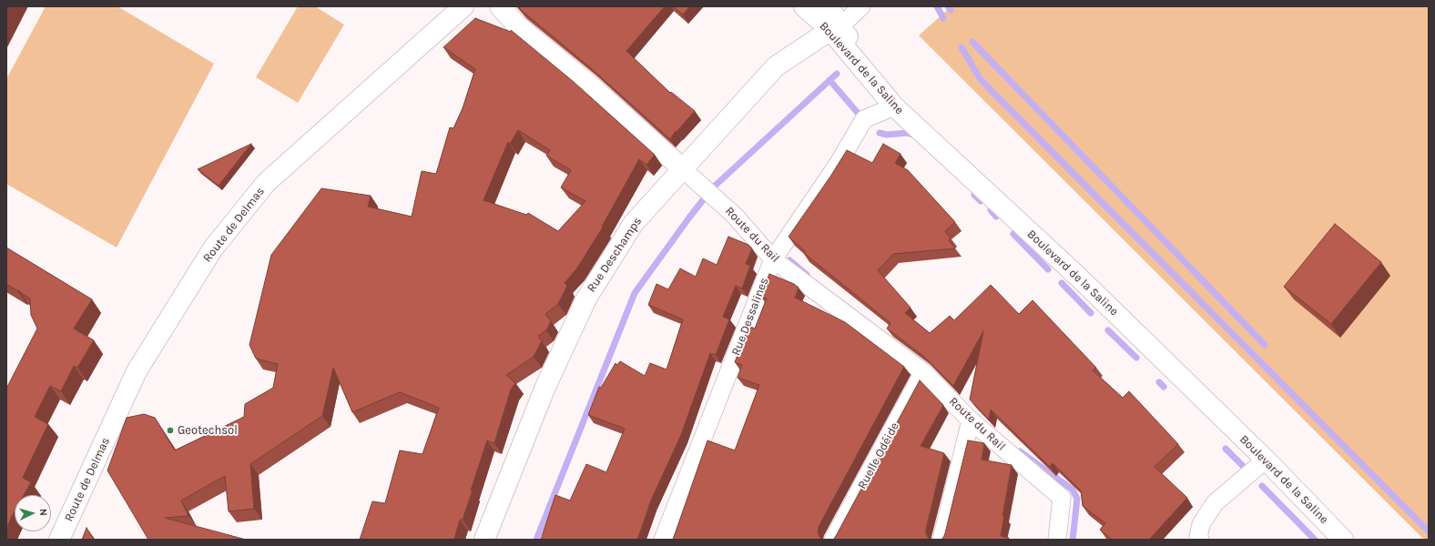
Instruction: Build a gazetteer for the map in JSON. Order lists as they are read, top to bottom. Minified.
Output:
{"streets":{"main road":["Boulevard de la Saline","Route de Delmas","Route du Rail","Rue Deschamps"],"street":["Rue Dessalines","Ruelle Odéide"]},"crossings":[["Boulevard de la Saline","Rue Deschamps"],["Boulevard de la Saline","Rue Dessalines"],["Route du Rail","Rue Deschamps"],["Route du Rail","Rue Dessalines"],["Route du Rail","Ruelle Odéide"]],"places":["Geotechsol"],"north":"right"}
